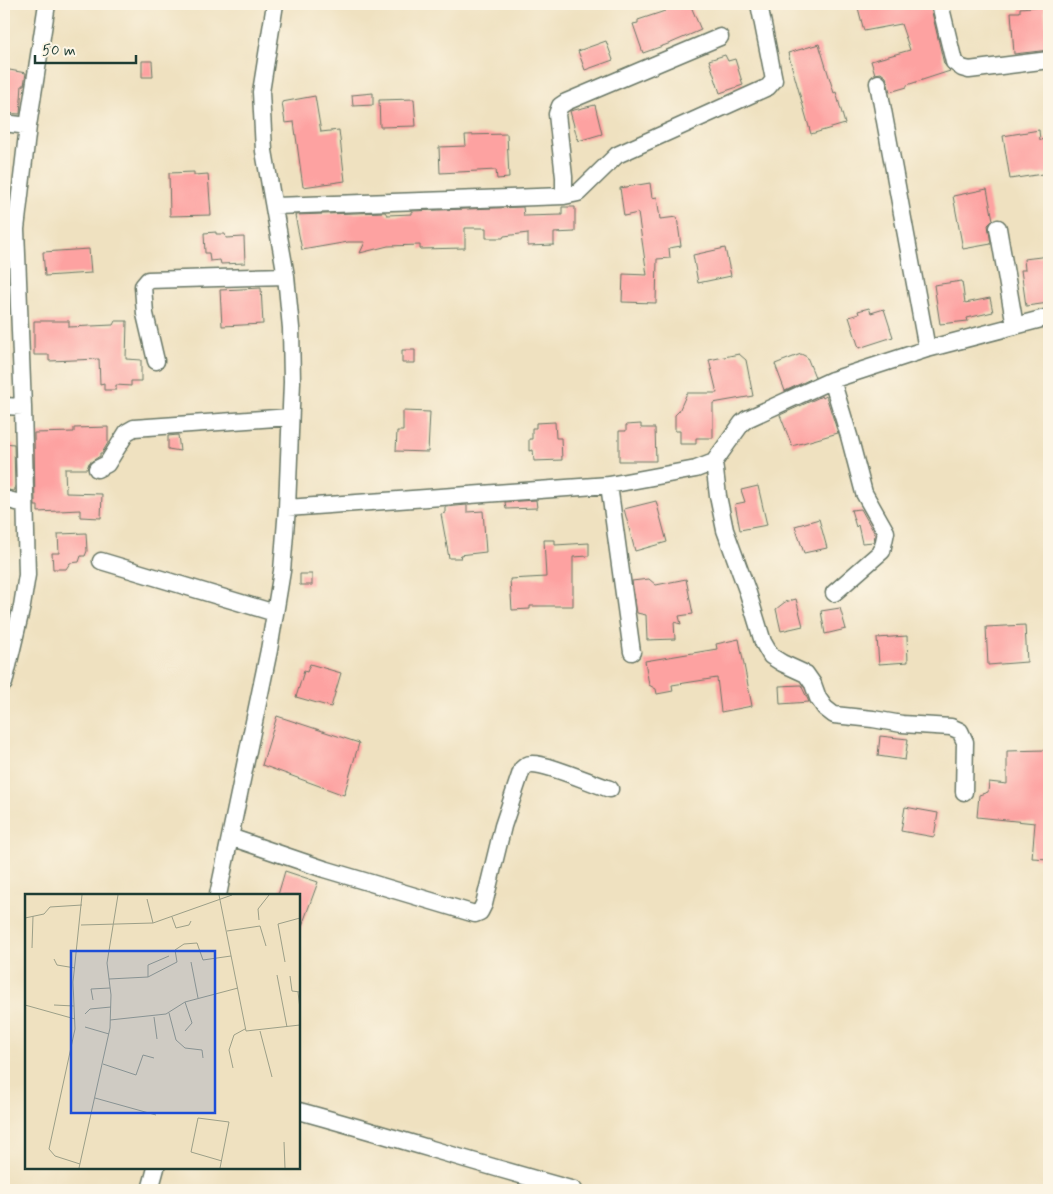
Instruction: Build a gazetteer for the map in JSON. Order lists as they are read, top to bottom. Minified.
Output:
{"scale_bar":"50 m"}
